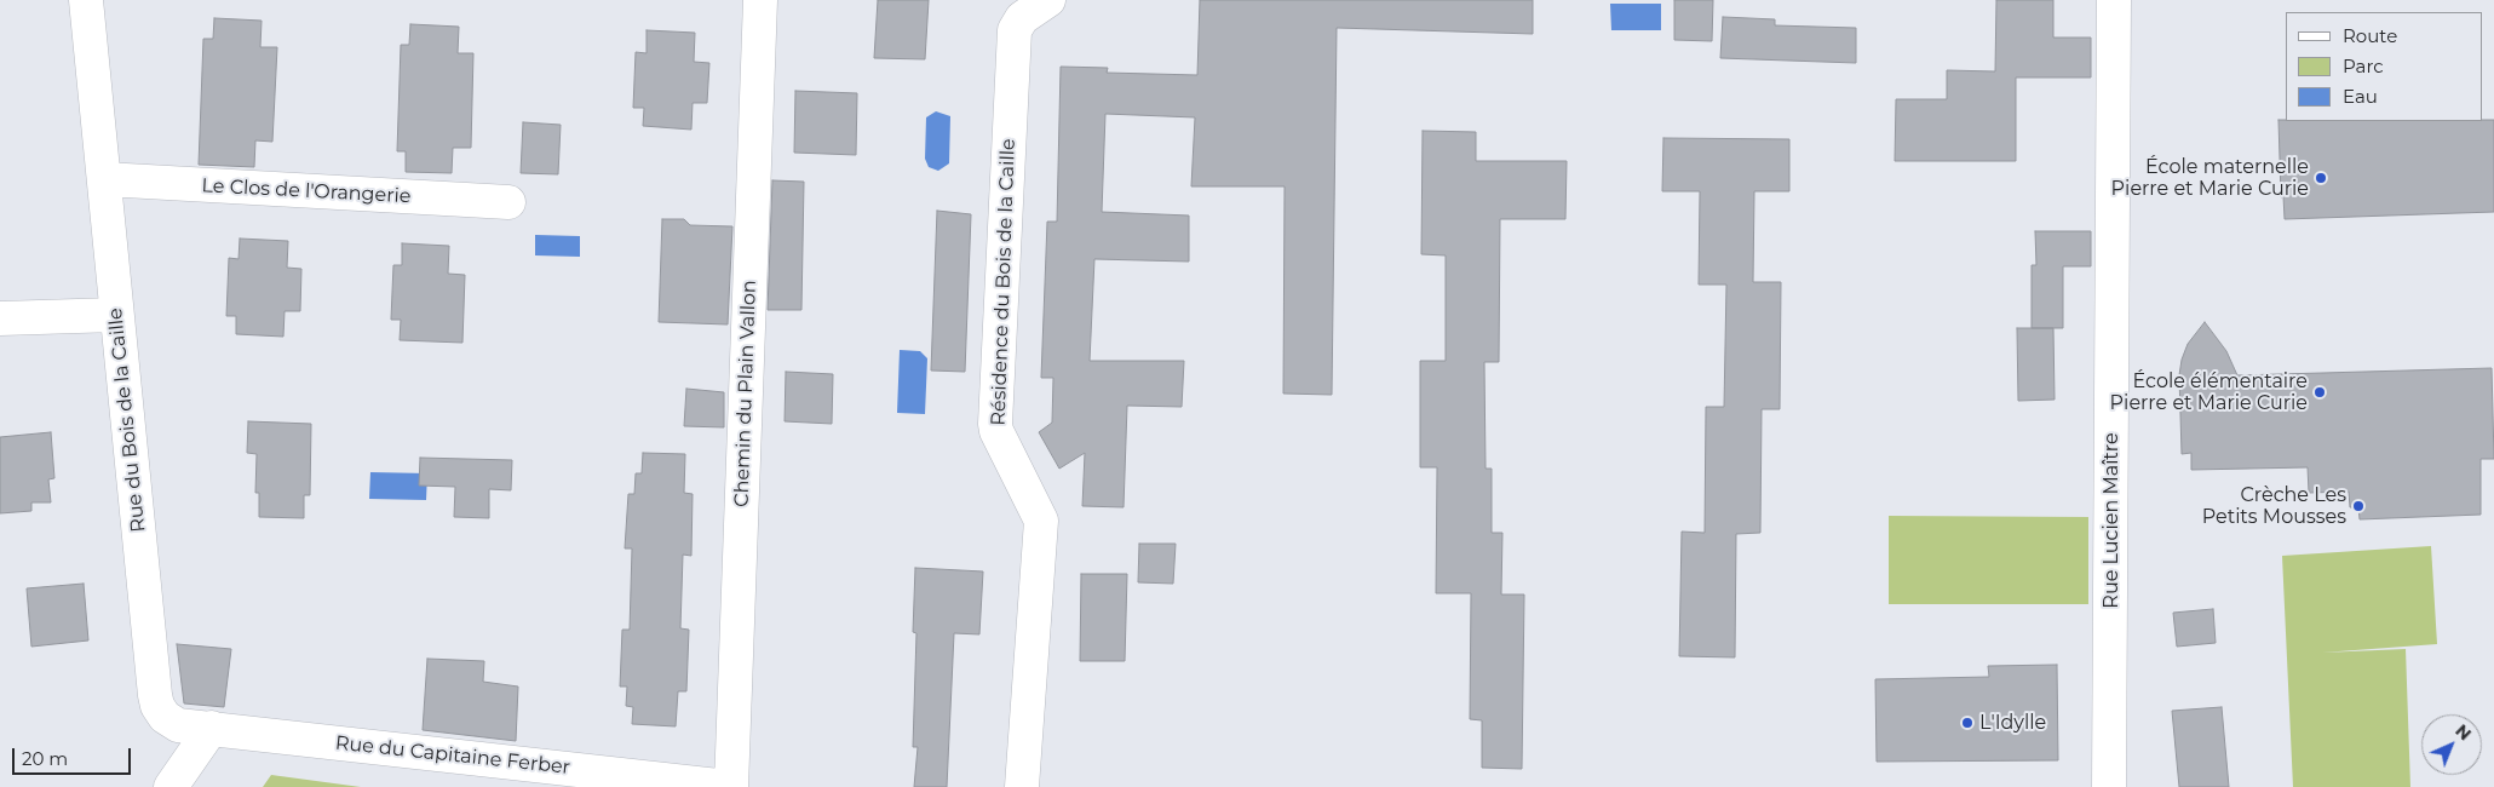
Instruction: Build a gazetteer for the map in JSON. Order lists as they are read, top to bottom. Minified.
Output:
{"streets":{"street":["Le Clos de l'Orangerie","Résidence du Bois de la Caille","Chemin du Plain Vallon","Rue du Bois de la Caille","Rue Lucien Maître","Rue du Capitaine Ferber"]},"crossings":[["Le Clos de l'Orangerie","Rue du Bois de la Caille"],["Chemin du Plain Vallon","Rue du Capitaine Ferber"],["Rue du Bois de la Caille","Rue du Capitaine Ferber"]],"places":["École maternelle Pierre et Marie Curie","École élémentaire Pierre et Marie Curie","Crèche Les Petits Mousses","L'Idylle"],"legend":["Route","Parc","Eau"],"scale_bar":"20 m","north":"top right"}
